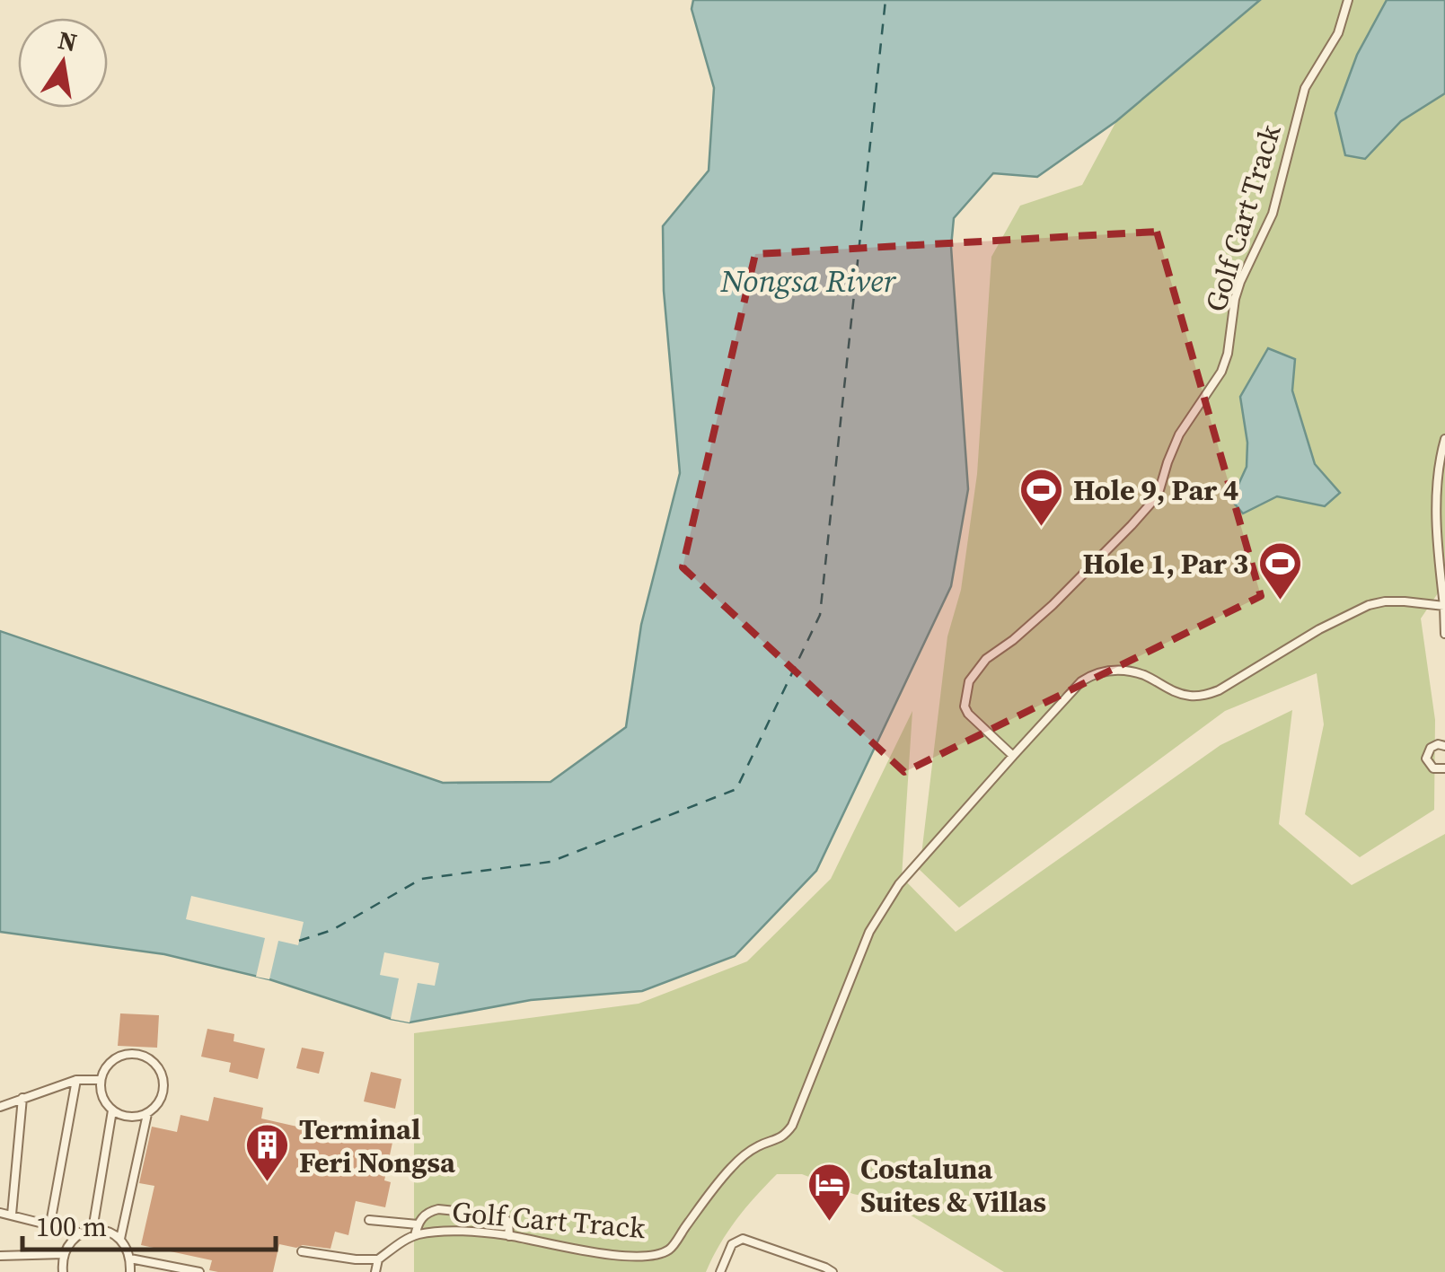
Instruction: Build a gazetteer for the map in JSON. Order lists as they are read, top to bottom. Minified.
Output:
{"streets":{"lane":["Golf Cart Track"]},"water":["Nongsa River"],"places":{"sports":["Hole 9, Par 4","Hole 1, Par 3"],"building":["Terminal Feri Nongsa"],"hotel":["Costaluna Suites & Villas"]},"scale_bar":"100 m","north":"top"}
